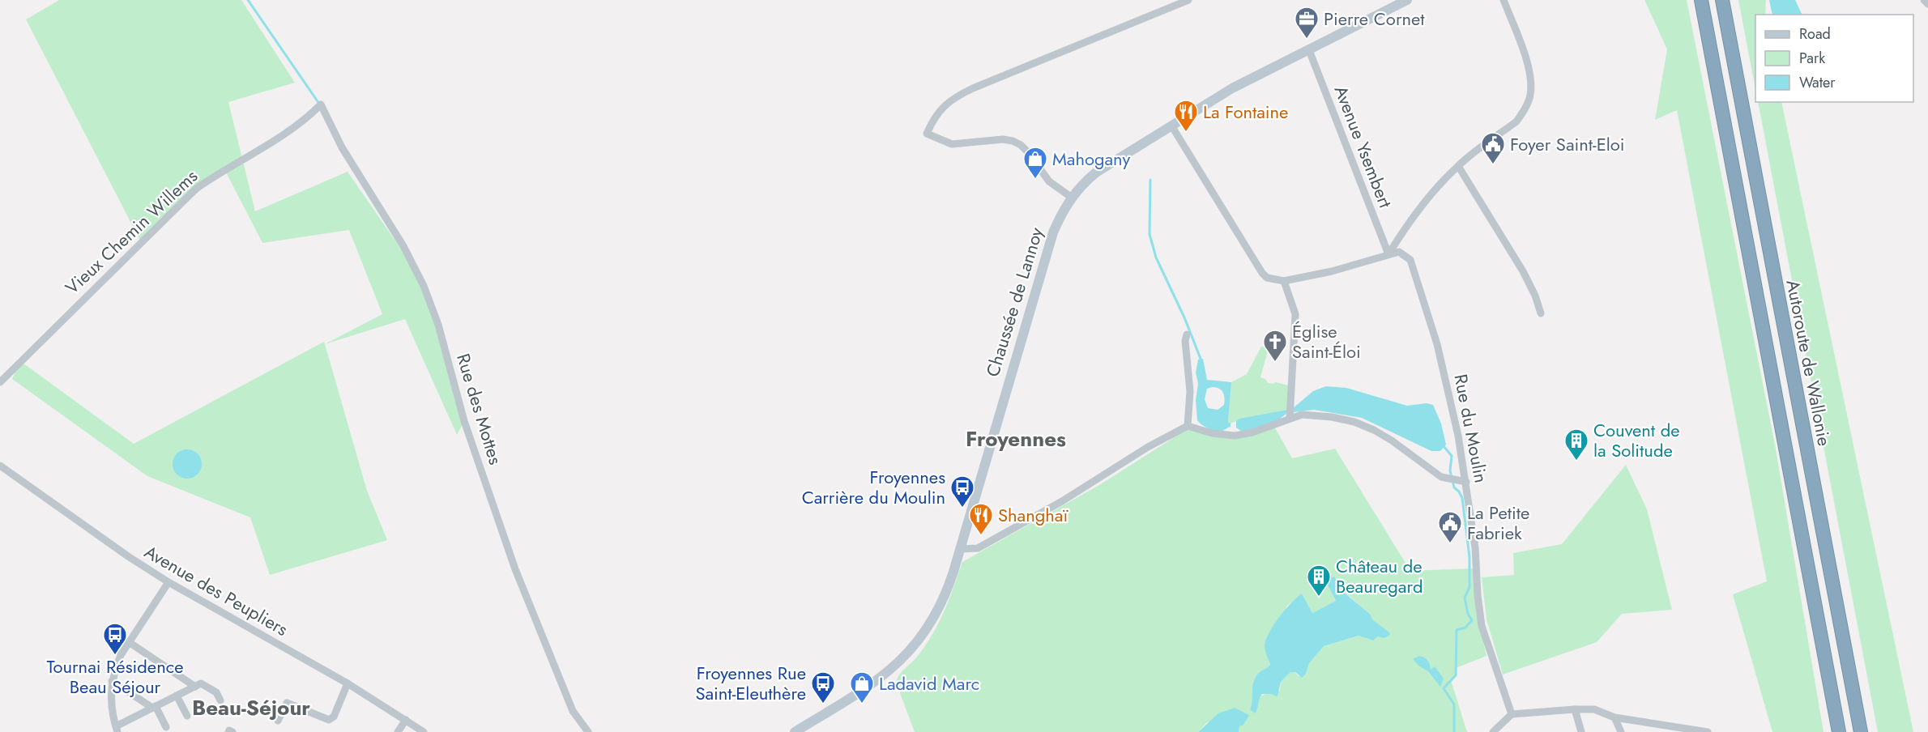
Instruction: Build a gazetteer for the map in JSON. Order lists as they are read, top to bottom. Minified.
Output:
{"streets":{"highway":["Autoroute de Wallonie"],"main road":["Chaussée de Lannoy"],"street":["Avenue Ysembert","Vieux Chemin Willems","Rue des Mottes","Rue du Moulin","Avenue des Peupliers"]},"crossings":[["Avenue Ysembert","Chaussée de Lannoy"],["Avenue Ysembert","Rue du Moulin"],["Vieux Chemin Willems","Rue des Mottes"]],"districts":["Froyennes","Beau-Séjour"],"places":{"office":["Pierre Cornet"],"restaurant":["La Fontaine","Shanghaï"],"public building":["Foyer Saint-Eloi","La Petite Fabriek"],"shop":["Mahogany","Ladavid Marc"],"church":["Église Saint-Éloi"],"building":["Couvent de la Solitude","Château de Beauregard"],"bus stop":["Froyennes Carrière du Moulin","Tournai Résidence Beau Séjour","Froyennes Rue Saint-Eleuthère"]},"legend":["Road","Park","Water"]}
